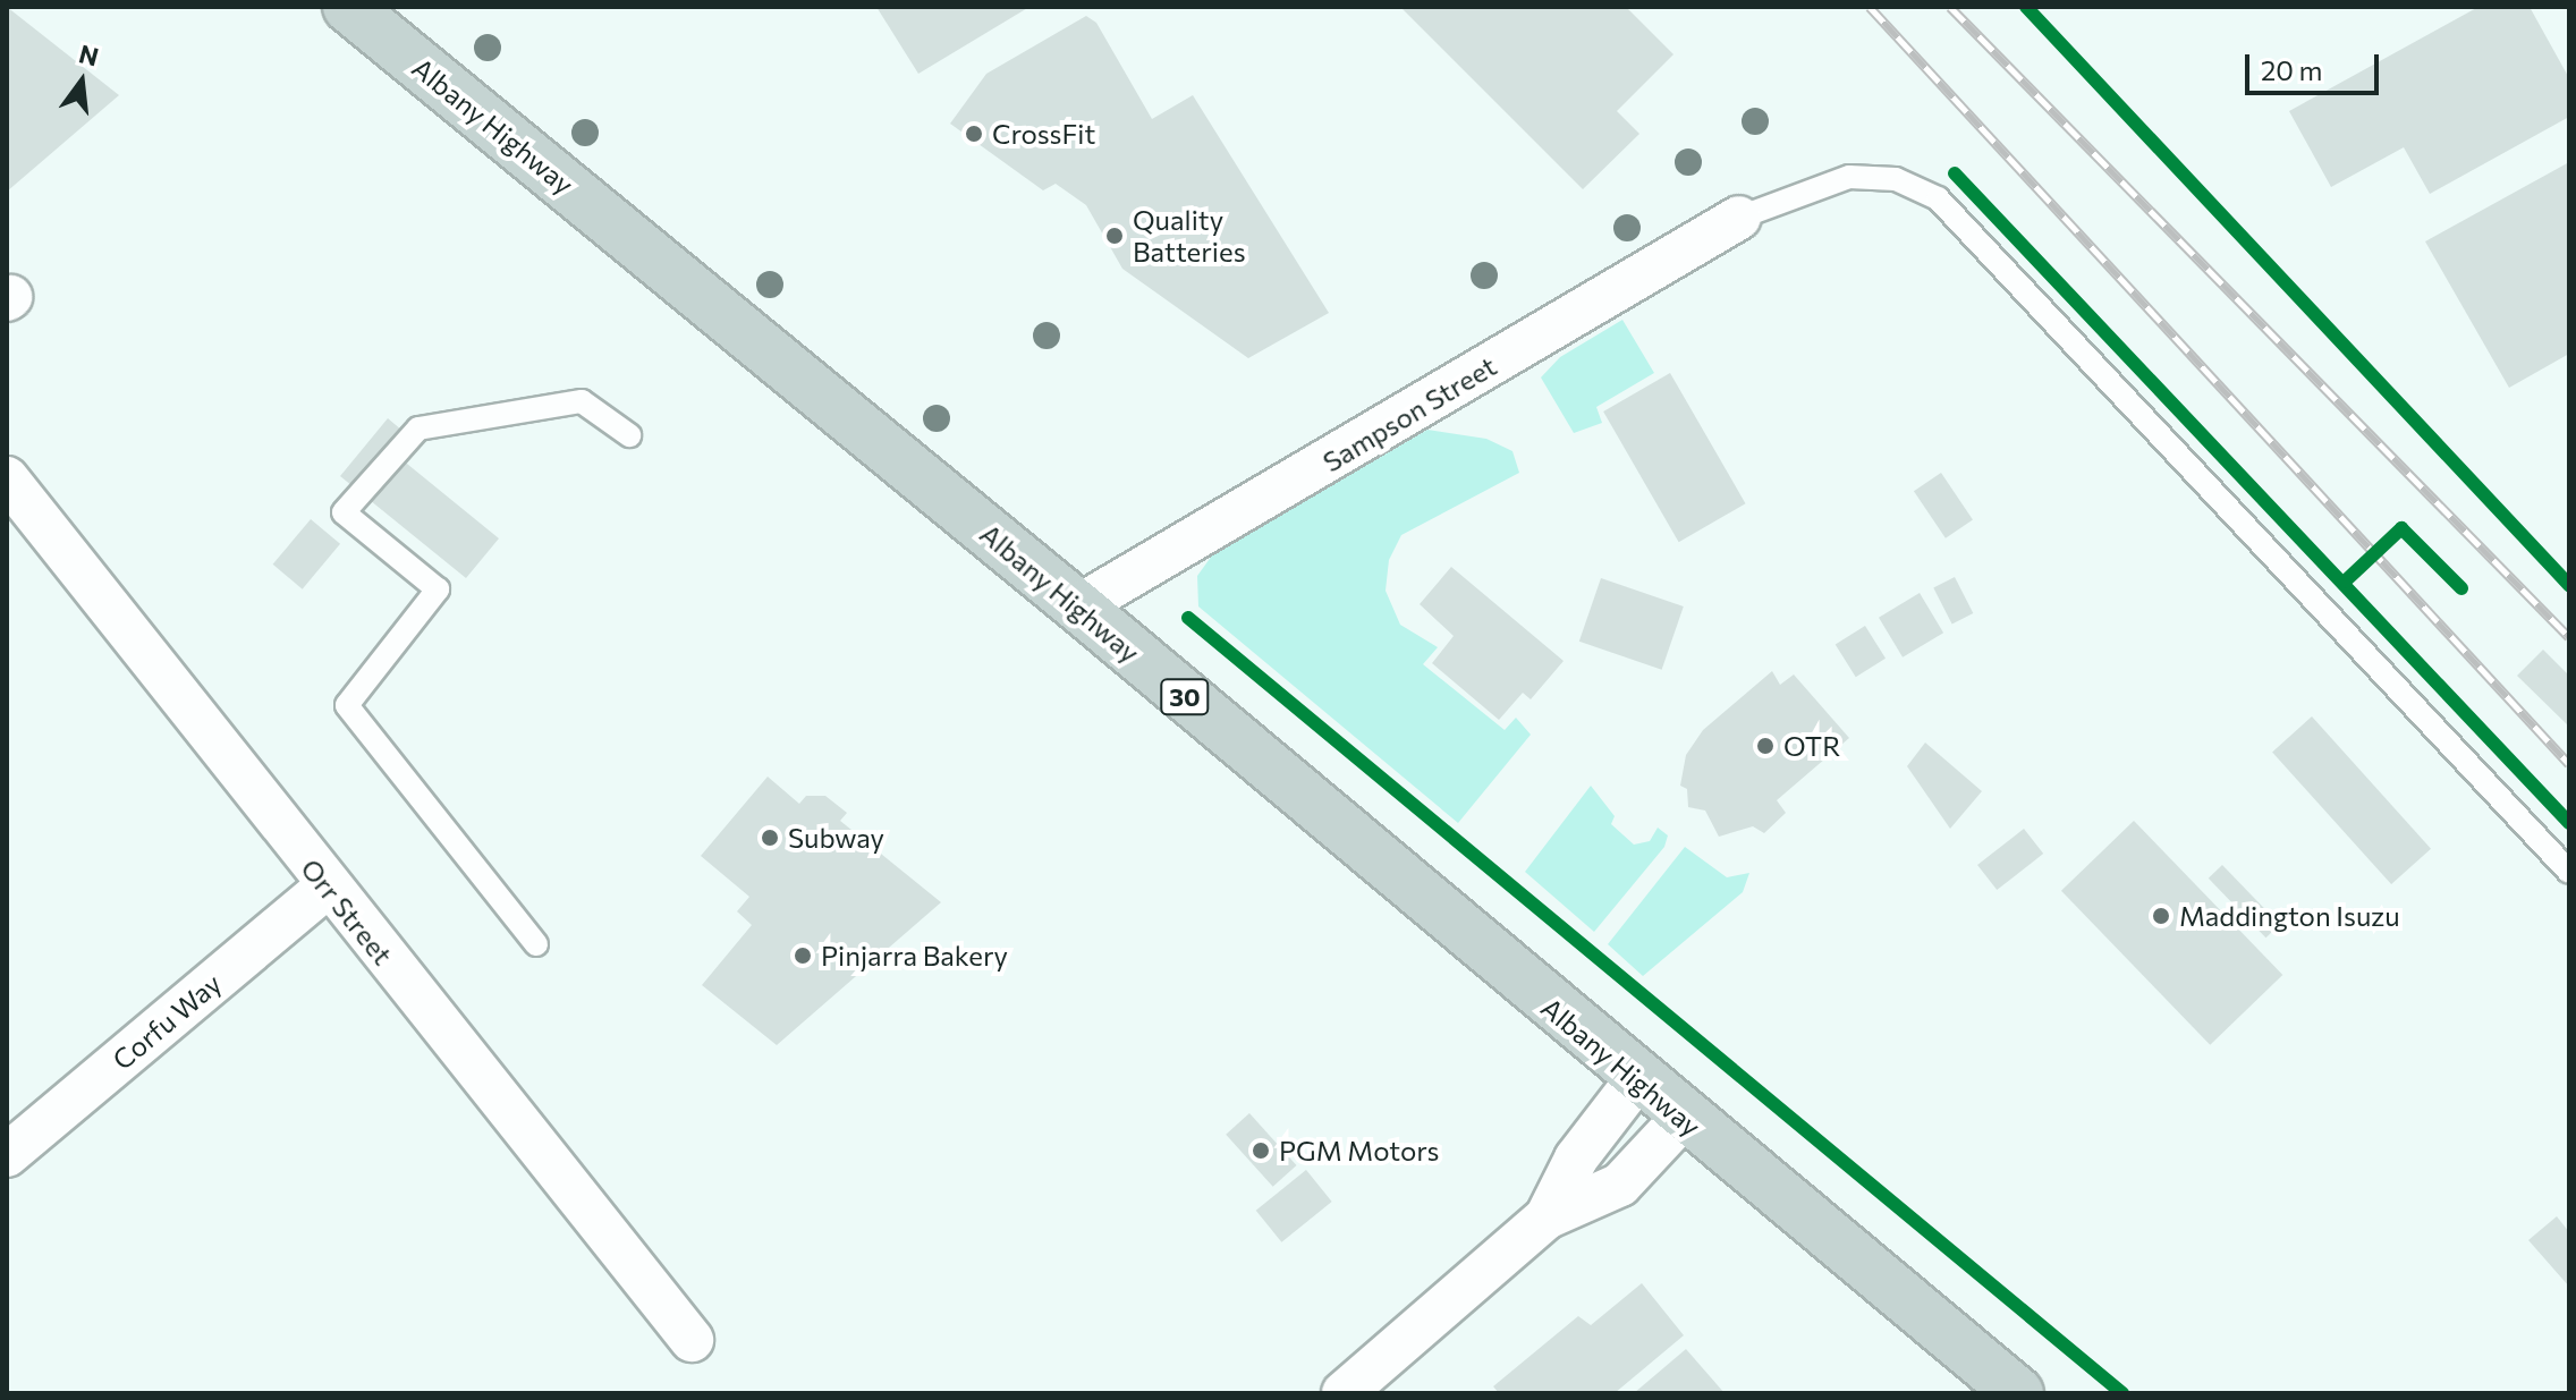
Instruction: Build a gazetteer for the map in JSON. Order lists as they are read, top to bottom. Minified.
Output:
{"streets":{"highway":["Albany Highway","30"],"street":["Sampson Street","Orr Street","Corfu Way"]},"crossings":[["Albany Highway","Sampson Street"],["Orr Street","Corfu Way"]],"places":["CrossFit","Quality Batteries","OTR","Subway","Maddington Isuzu","Pinjarra Bakery","PGM Motors"],"scale_bar":"20 m","north":"top"}
